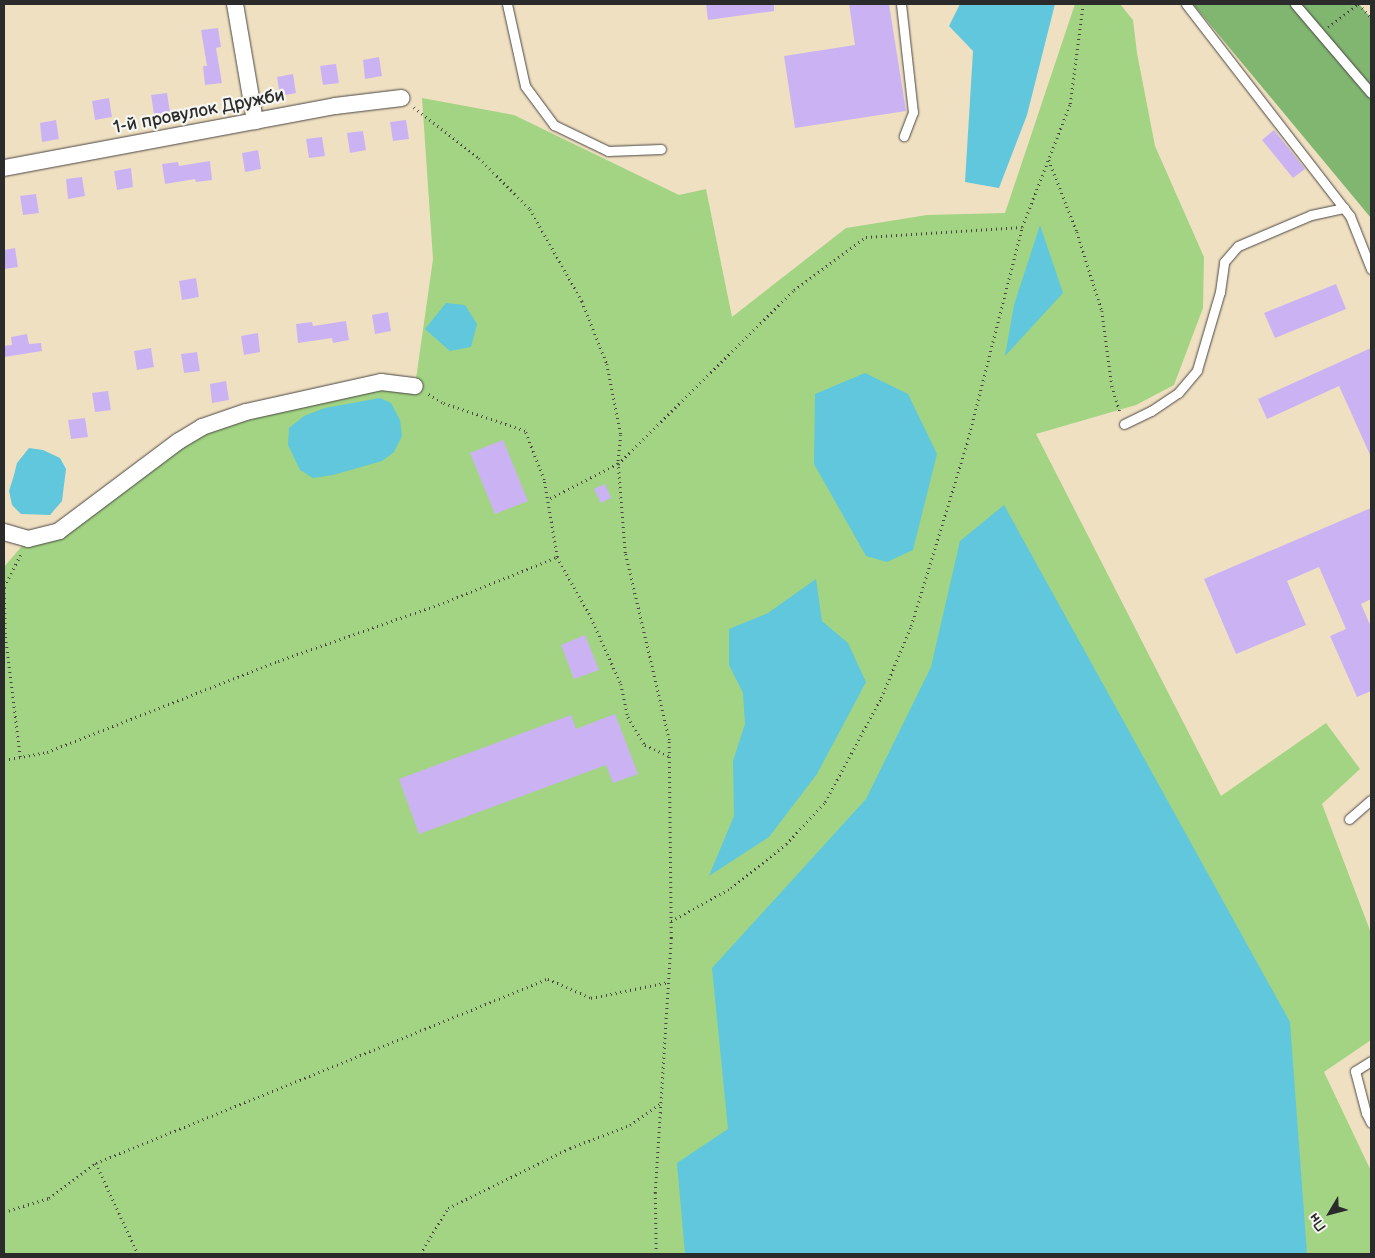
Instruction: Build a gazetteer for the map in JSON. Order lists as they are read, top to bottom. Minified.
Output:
{"streets":{"street":["1-й провулок Дружби"]},"north":"bottom left"}
